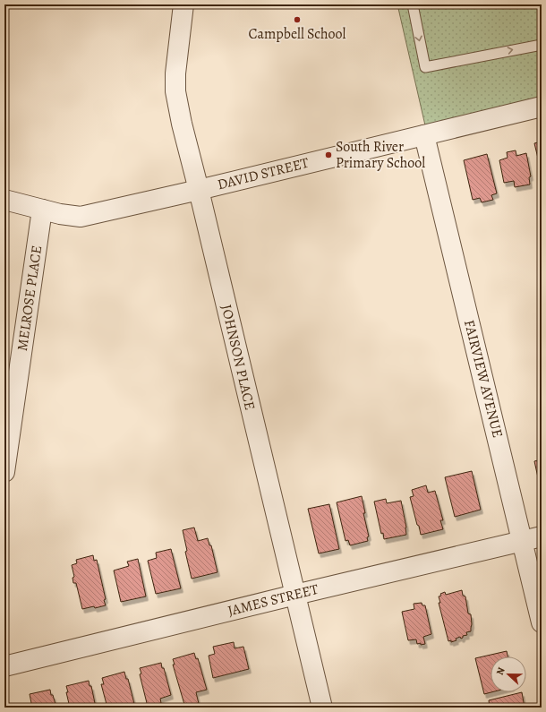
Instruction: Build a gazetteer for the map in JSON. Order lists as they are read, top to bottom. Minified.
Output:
{"streets":{"street":["DAVID STREET","MELROSE PLACE","JOHNSON PLACE","FAIRVIEW AVENUE","JAMES STREET"]},"crossings":[["DAVID STREET","MELROSE PLACE"],["DAVID STREET","JOHNSON PLACE"],["DAVID STREET","FAIRVIEW AVENUE"],["JOHNSON PLACE","JAMES STREET"],["FAIRVIEW AVENUE","JAMES STREET"]],"places":["Campbell School","South River Primary School"],"north":"left"}
